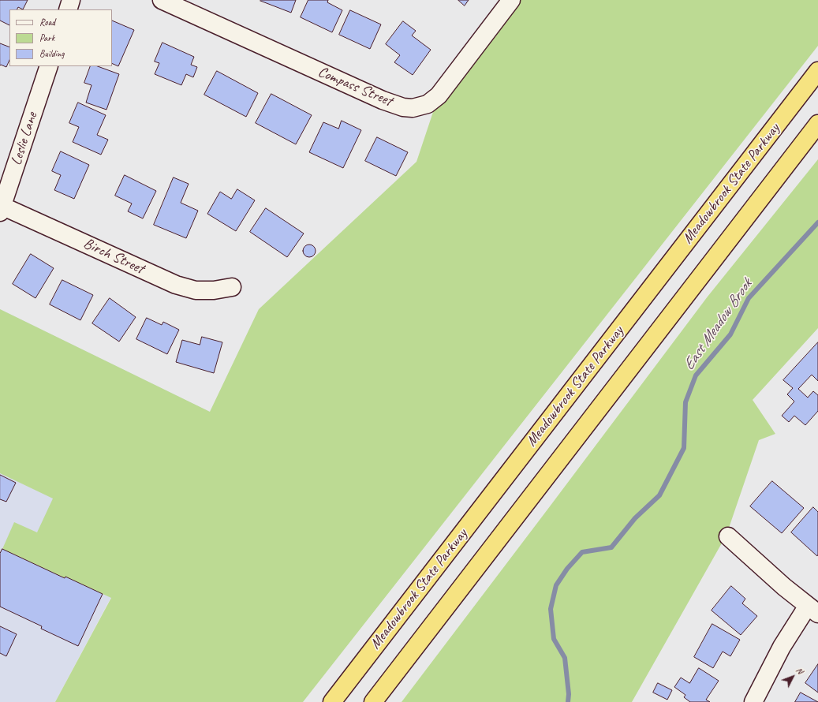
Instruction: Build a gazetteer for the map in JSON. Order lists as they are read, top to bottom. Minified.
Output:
{"streets":{"highway":["Meadowbrook State Parkway"],"street":["Compass Street","Leslie Lane","Birch Street"]},"crossings":[["Leslie Lane","Birch Street"]],"water":["East Meadow Brook"],"legend":["Road","Park","Building"],"north":"top right"}
